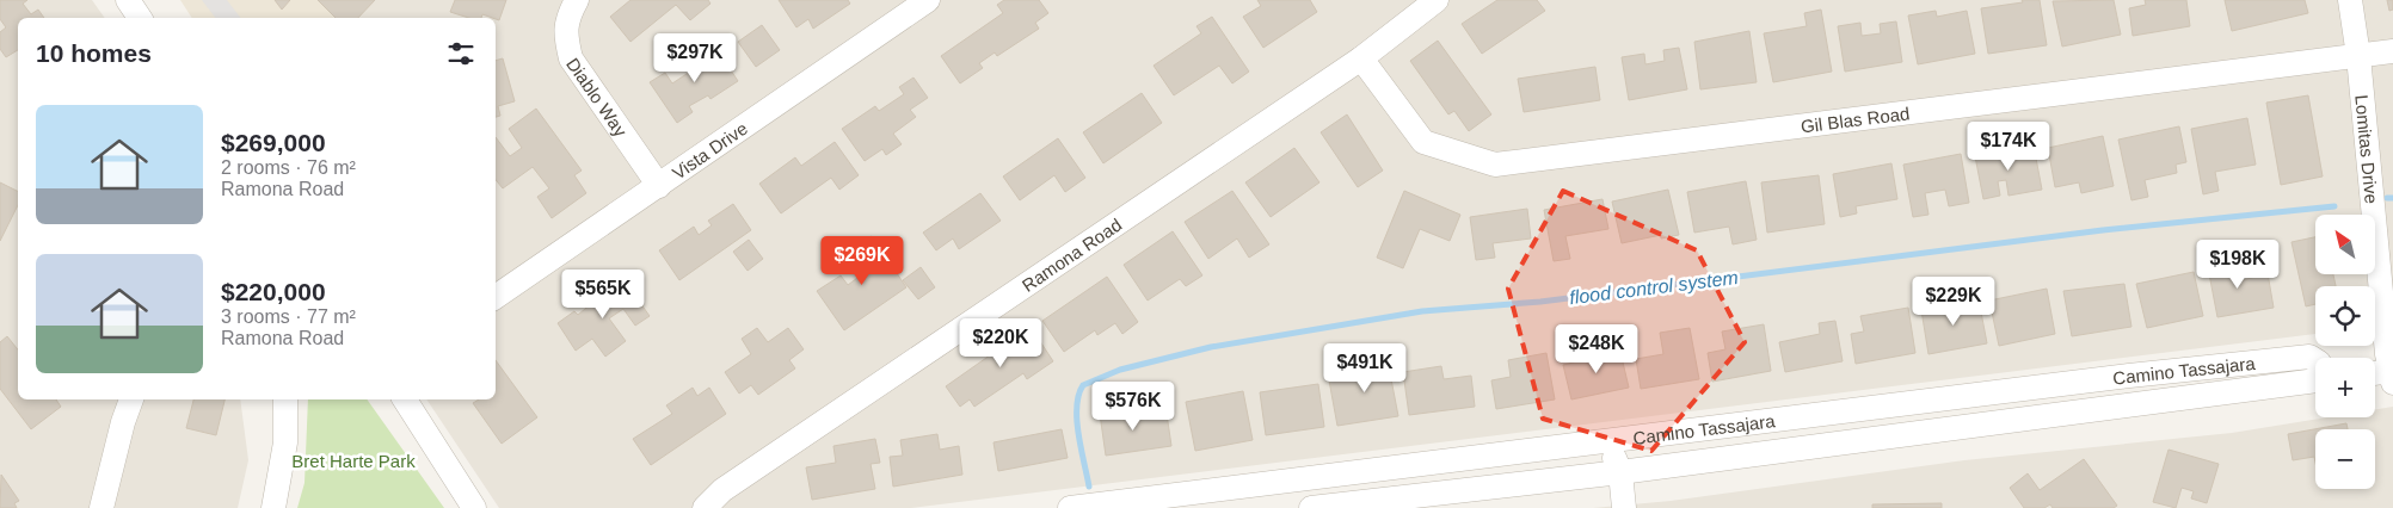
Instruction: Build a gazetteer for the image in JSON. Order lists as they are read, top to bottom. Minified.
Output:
{"streets":{"street":["Diablo Way","Gil Blas Road","Vista Drive","Lomitas Drive","Ramona Road","Camino Tassajara"]},"crossings":[["Diablo Way","Vista Drive"],["Gil Blas Road","Lomitas Drive"],["Gil Blas Road","Ramona Road"]],"water":["flood control system"],"parks":["Bret Harte Park"],"north":"top left","page":{"heading":"10 homes","price":["$297K","$174K","$269K","$198K","$565K","$229K","$220K","$248K","$491K","$576K"],"list":[{"name":"$269,000","note":"2 rooms · 76 m² · Ramona Road"},{"name":"$220,000","note":"3 rooms · 77 m² · Ramona Road"}],"map_buttons":["+","−"]}}
